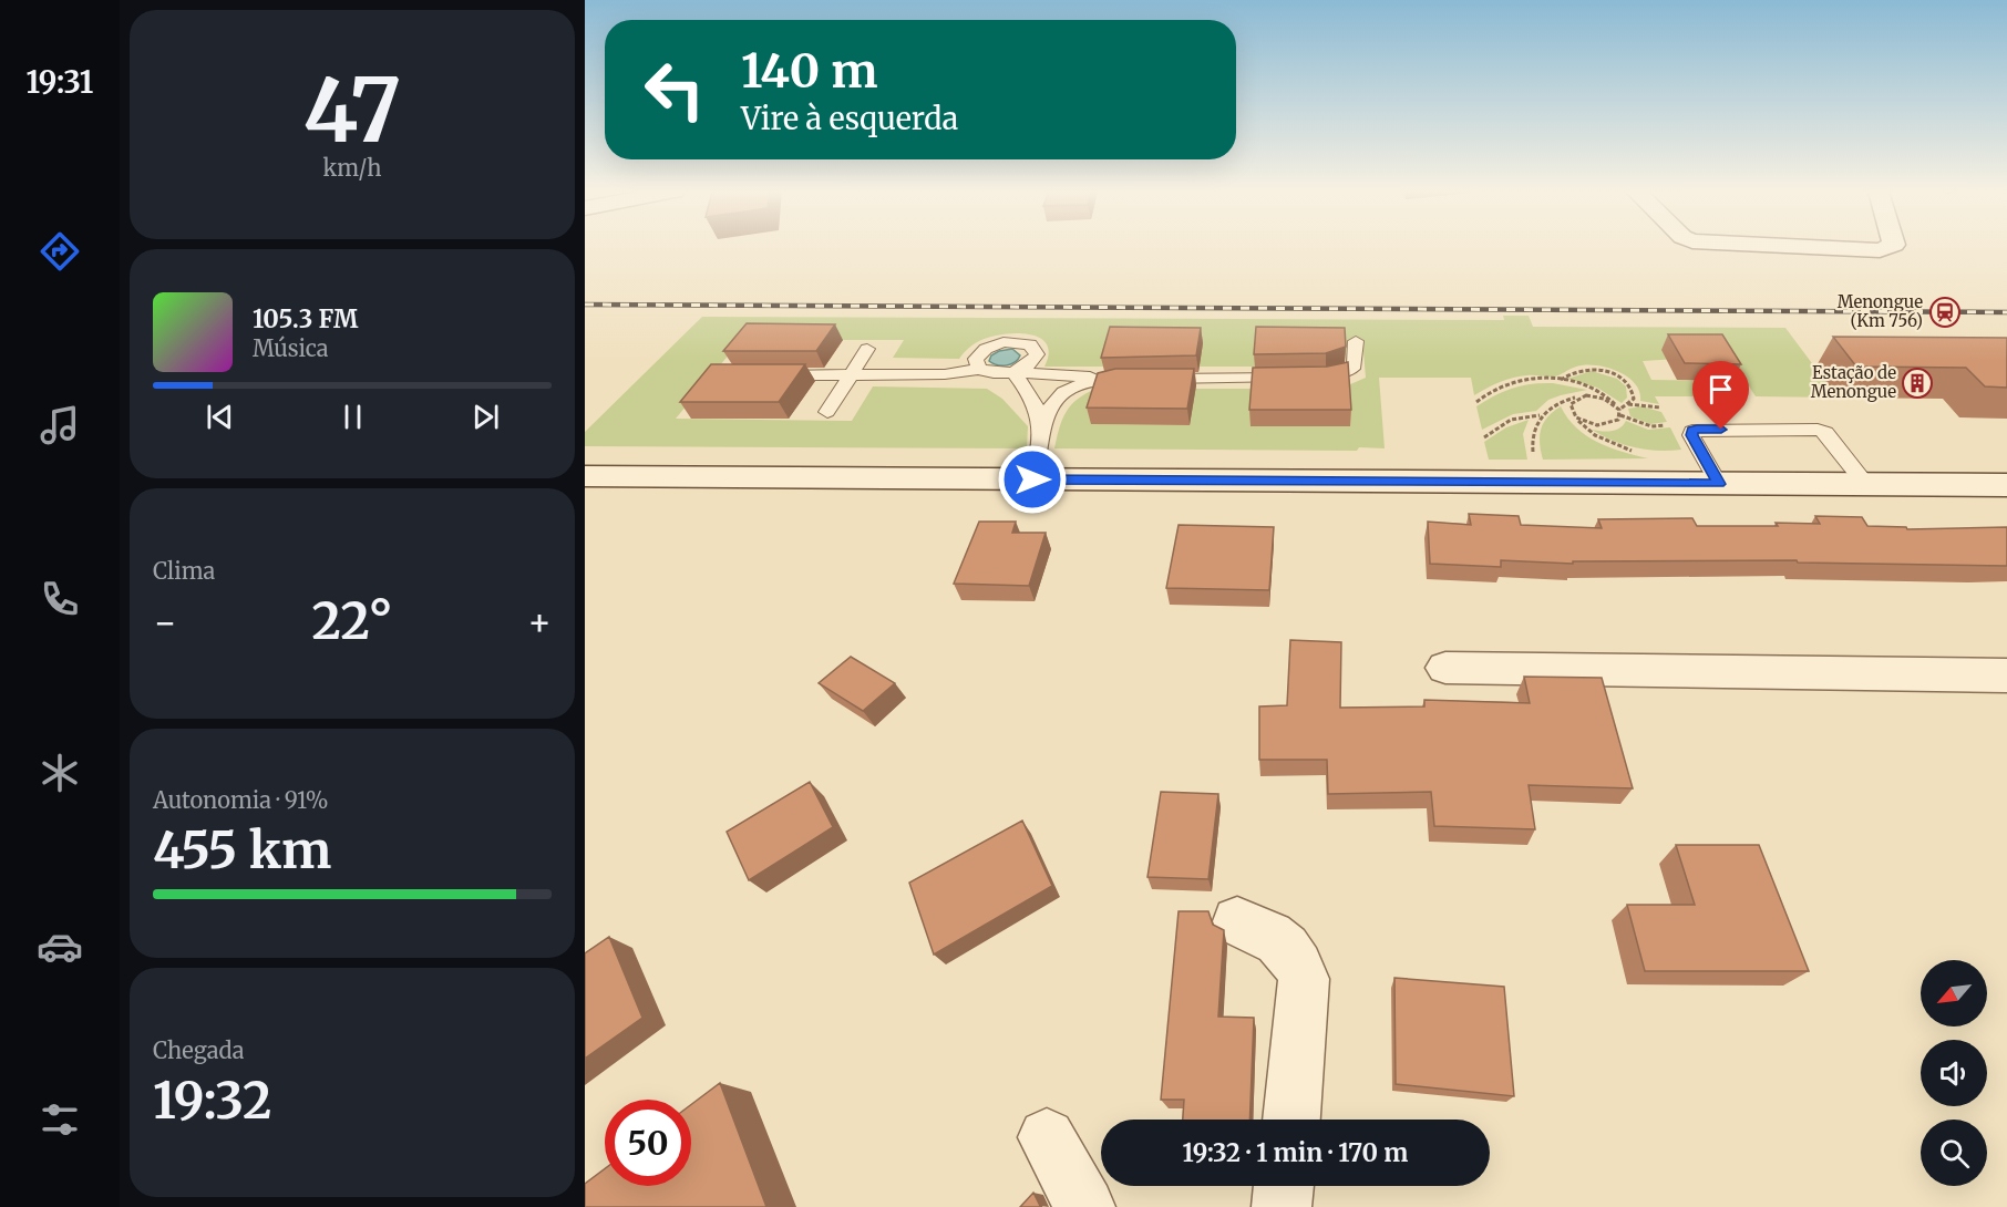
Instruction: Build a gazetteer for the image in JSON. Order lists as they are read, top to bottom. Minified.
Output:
{"places":{"station":["Menongue (Km 756)"],"building":["Estação de Menongue"]},"north":"bottom left","page":{"tabs":"19:31","tile":[["47","km/h"],"Clima",["Autonomia · 91%","455 km"],["Chegada","19:32"]],"turn":["140 m","Vire à esquerda"],"song":["105.3 FM","Música"],"heat":["−","22°","+"],"limit":"50","trip":"19:32 · 1 min · 170 m"}}
